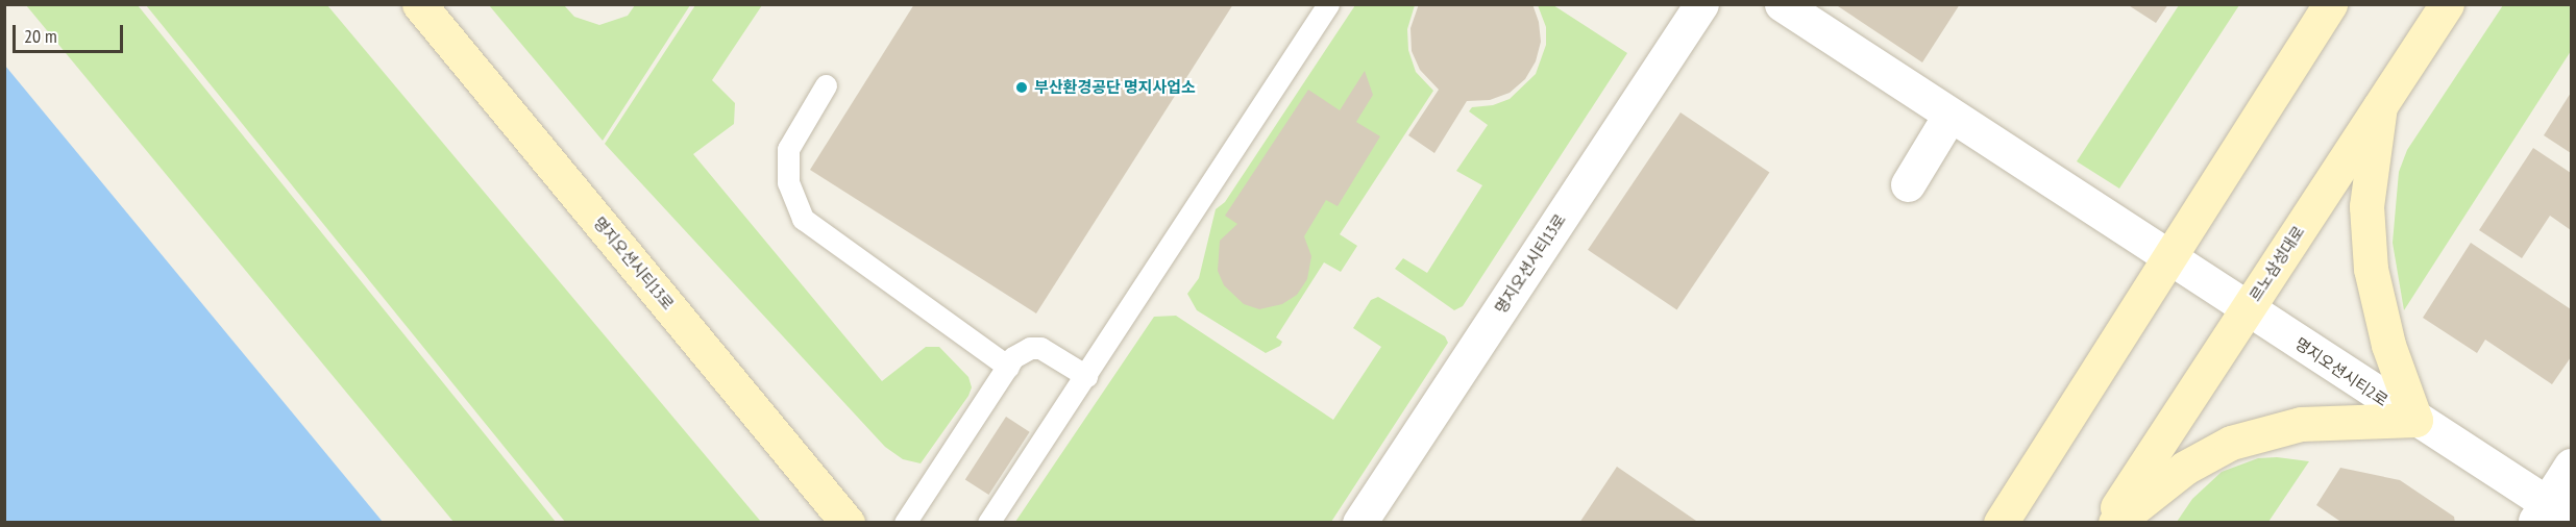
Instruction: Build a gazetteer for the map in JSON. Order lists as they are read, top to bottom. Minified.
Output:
{"streets":{"main road":["명지오션시티13로","르노삼성대로"],"street":["명지오션시티2로"]},"crossings":[["르노삼성대로","명지오션시티2로"]],"places":["부산환경공단 명지사업소"],"scale_bar":"20 m"}
